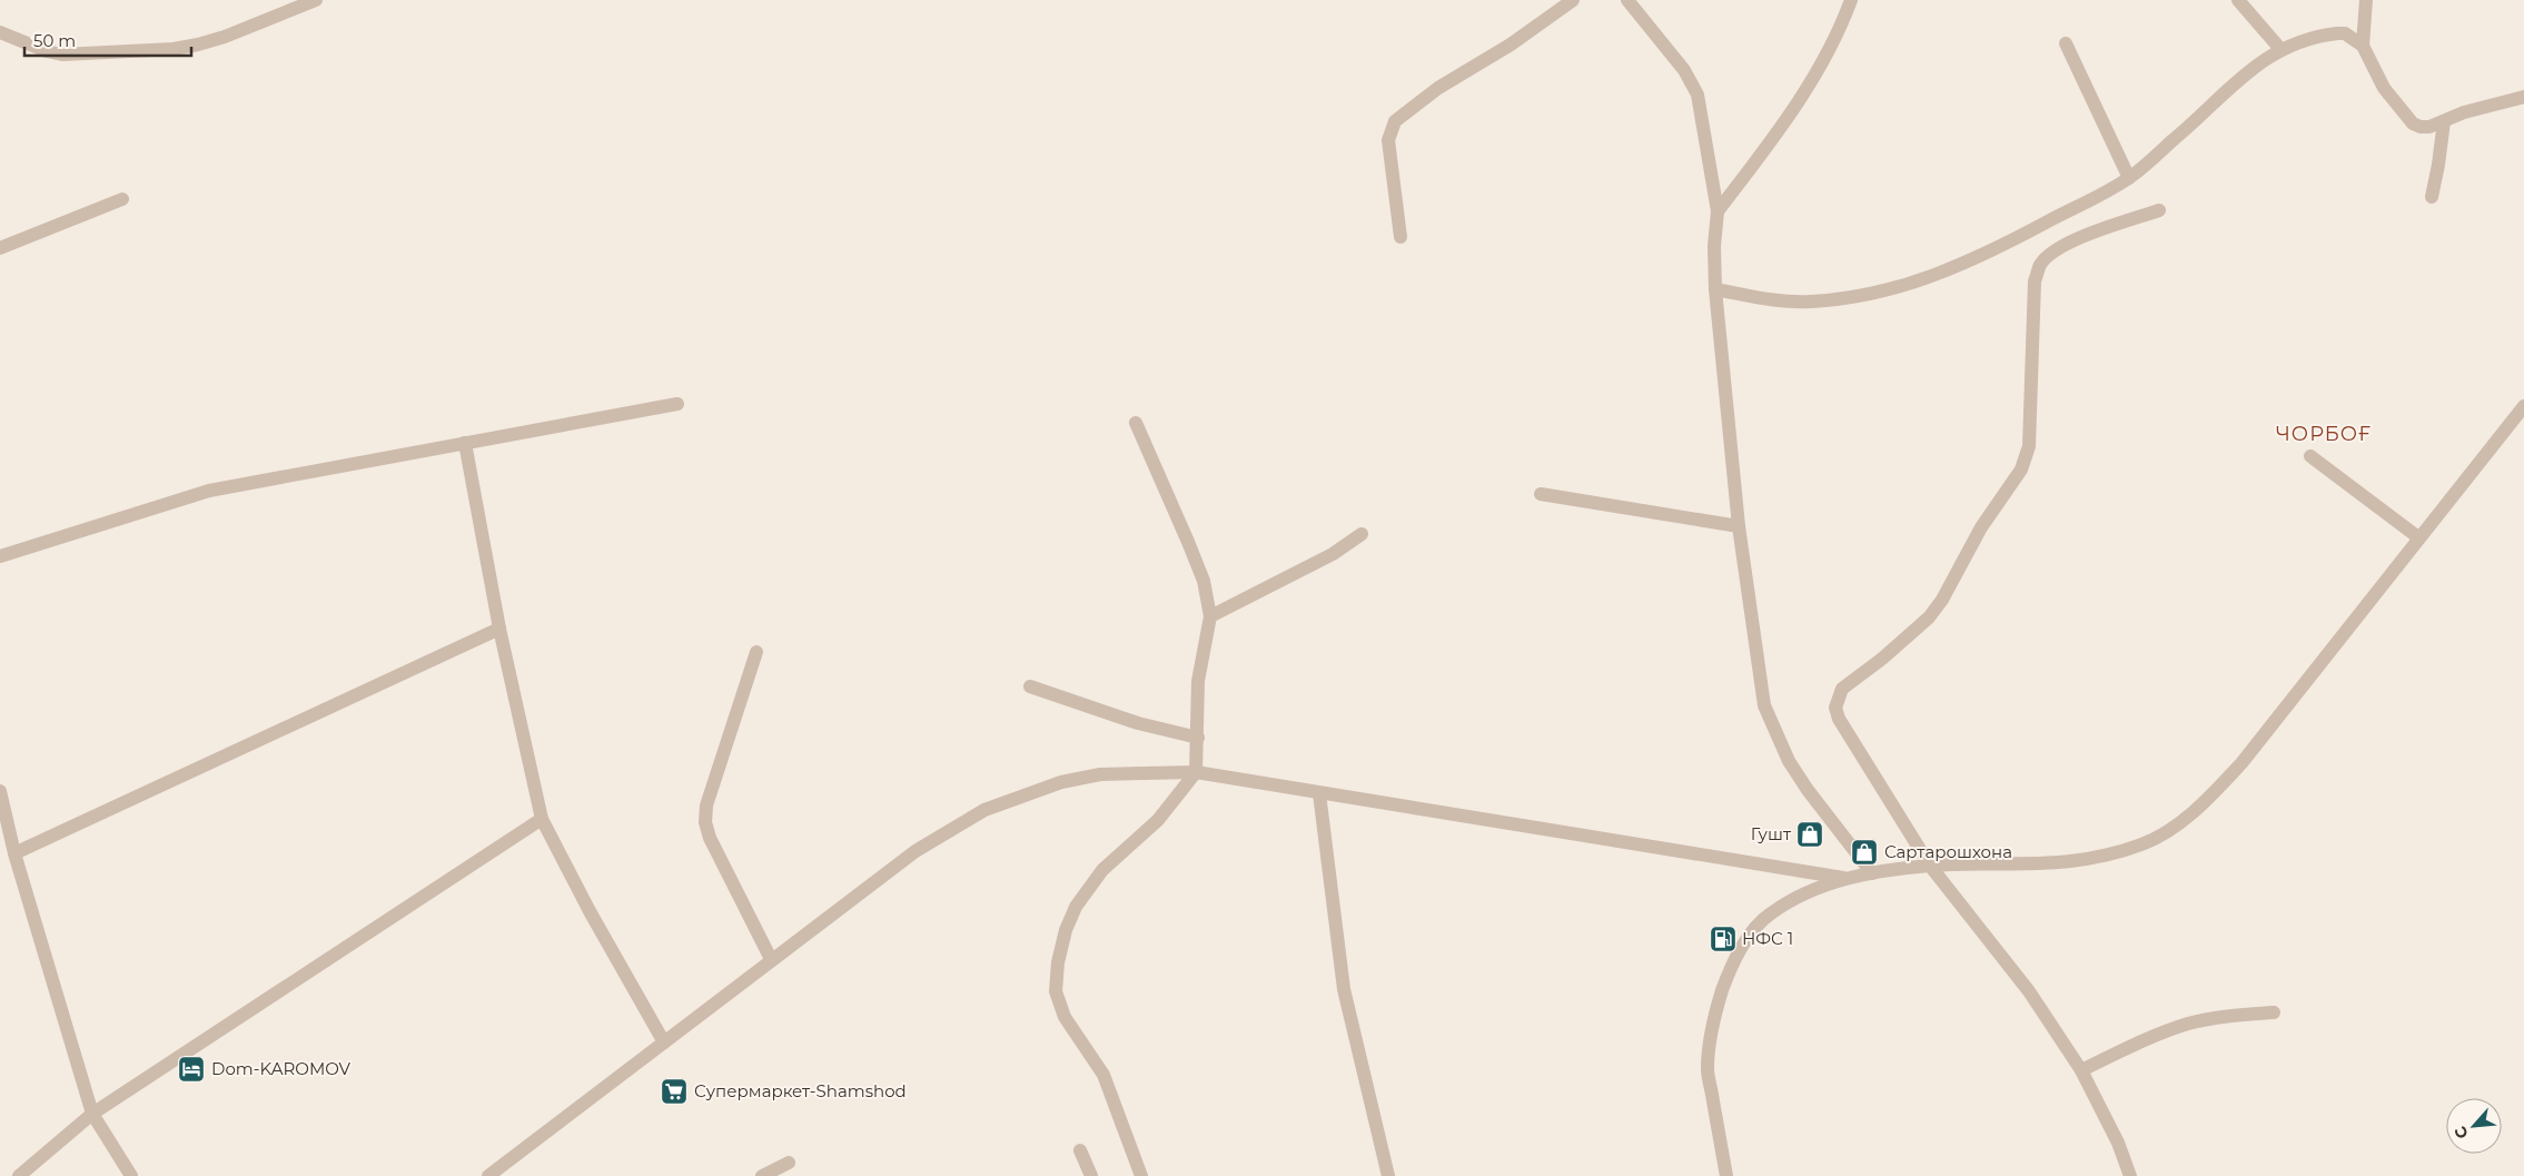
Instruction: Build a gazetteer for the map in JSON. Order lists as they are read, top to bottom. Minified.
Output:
{"districts":["ЧОРБОҒ"],"places":{"shop":["Гушт","Сартарошхона"],"fuel station":["НФС 1"],"hotel":["Dom-KAROMOV"],"supermarket":["Супермаркет-Shamshod"]},"scale_bar":"50 m","north":"bottom left"}
